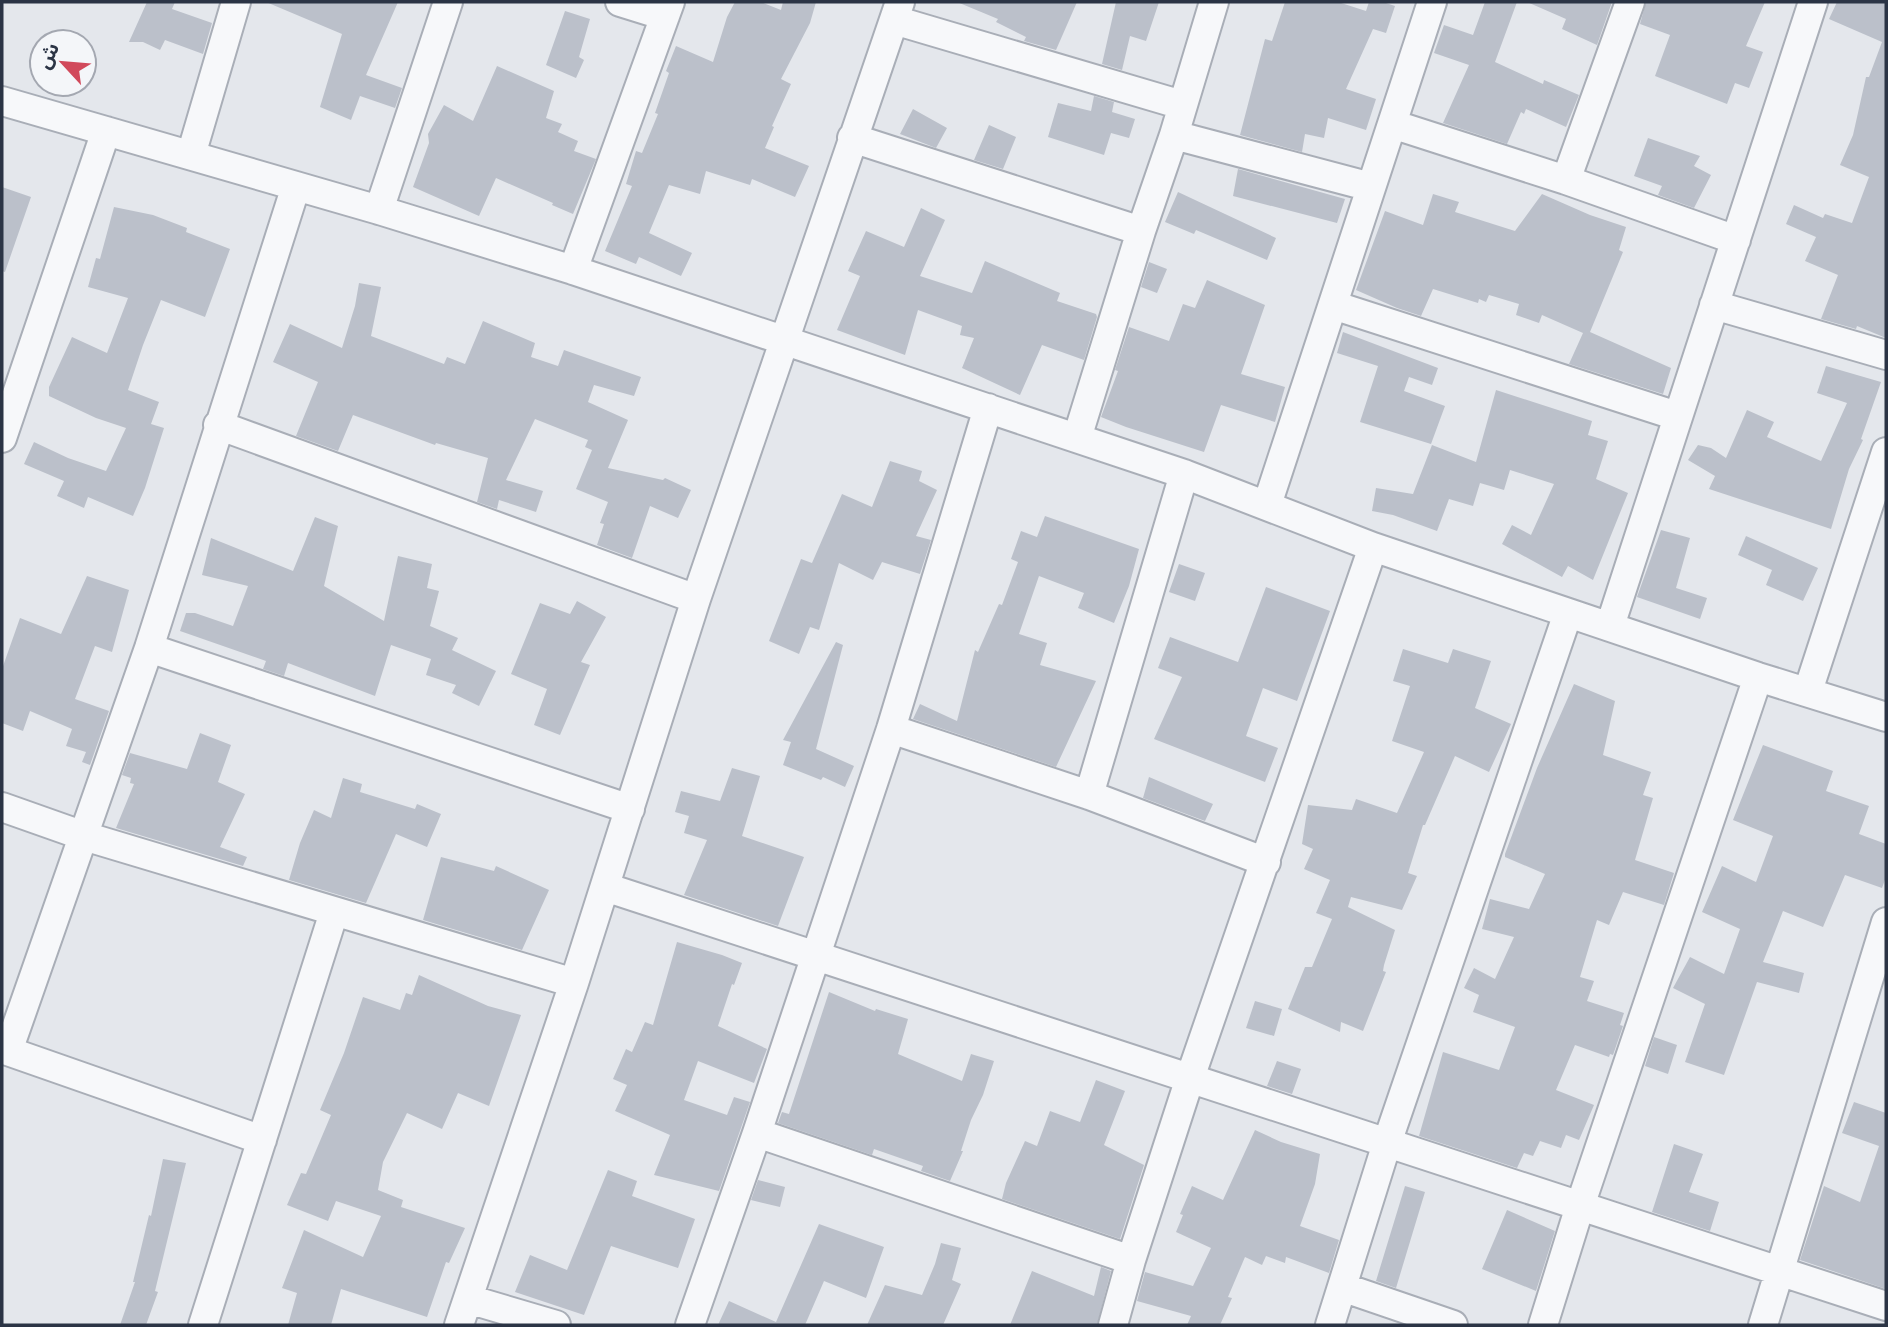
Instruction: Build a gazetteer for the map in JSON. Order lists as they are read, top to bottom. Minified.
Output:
{"north":"top left"}
